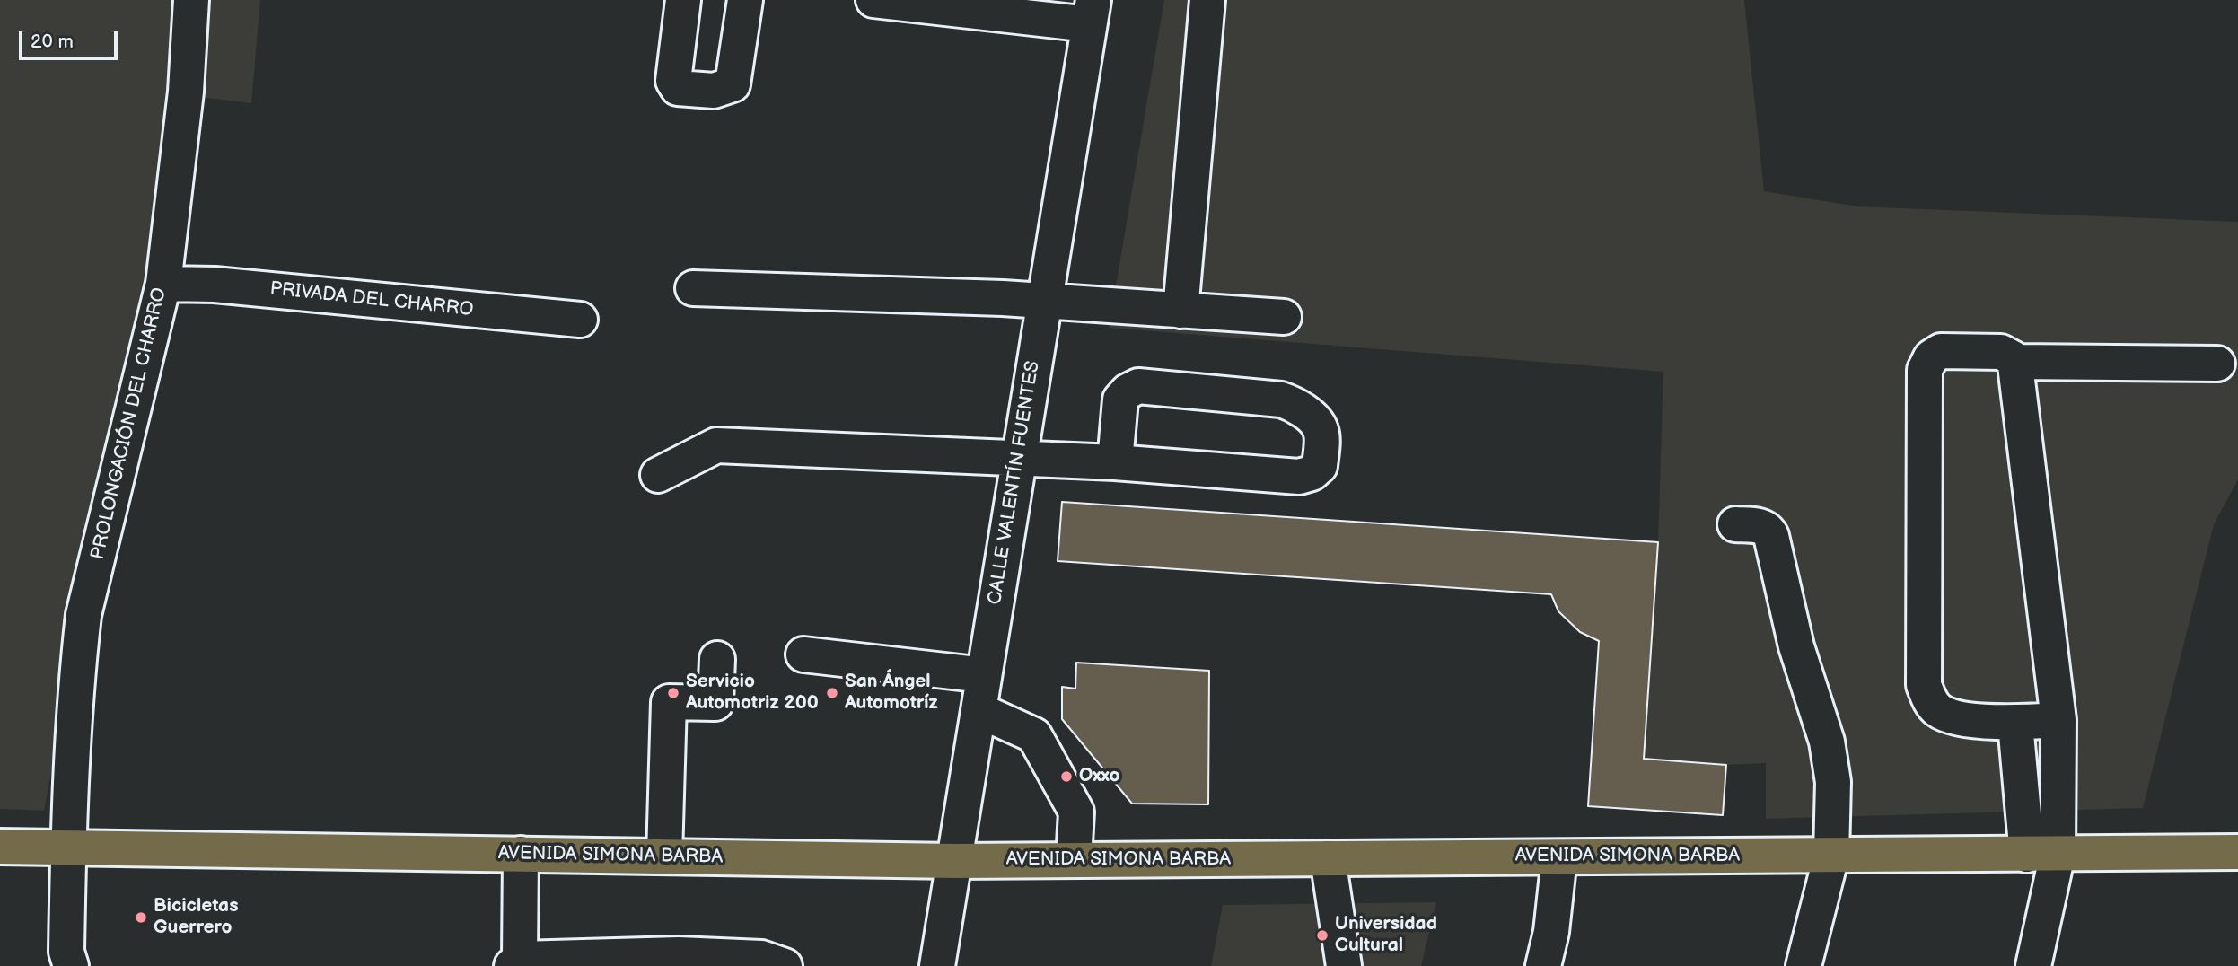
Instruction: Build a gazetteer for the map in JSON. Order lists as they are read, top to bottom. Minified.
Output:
{"streets":{"main road":["AVENIDA SIMONA BARBA"],"street":["PRIVADA DEL CHARRO","PROLONGACIÓN DEL CHARRO","CALLE VALENTÍN FUENTES"]},"crossings":[["PRIVADA DEL CHARRO","PROLONGACIÓN DEL CHARRO"],["PROLONGACIÓN DEL CHARRO","AVENIDA SIMONA BARBA"],["CALLE VALENTÍN FUENTES","AVENIDA SIMONA BARBA"]],"places":["Servicio Automotriz 200","San Ángel Automotríz","Oxxo","Bicicletas Guerrero","Universidad Cultural"],"scale_bar":"20 m"}
